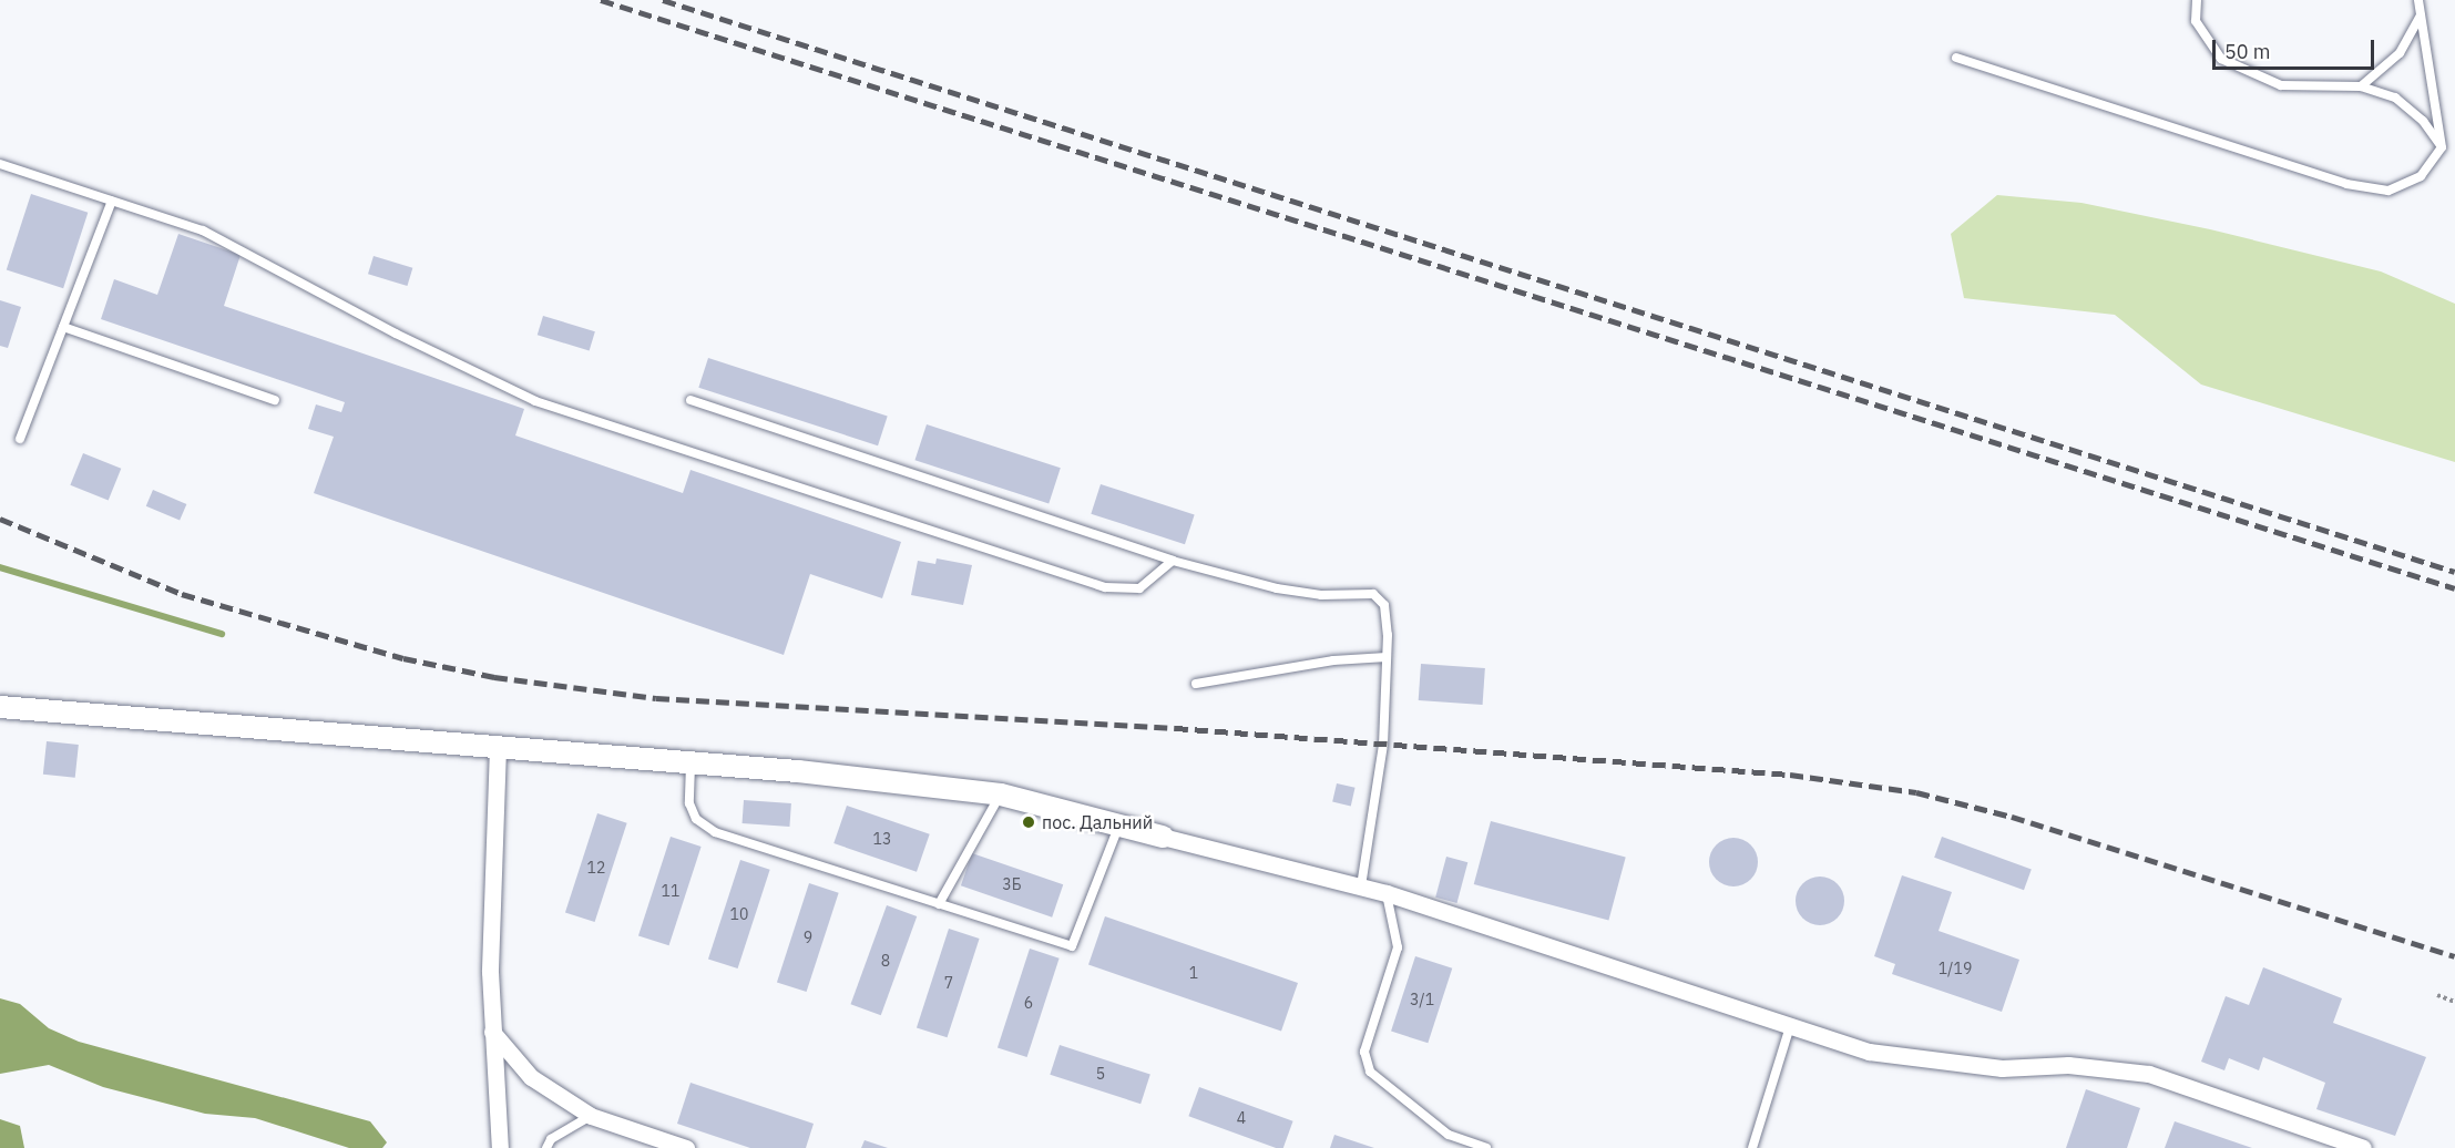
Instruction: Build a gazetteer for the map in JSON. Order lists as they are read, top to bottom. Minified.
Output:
{"places":["пос. Дальний"],"house_numbers":["13","12","3Б","11","10","9","8","1/19","1","7","3/1","6","5","4"],"scale_bar":"50 m"}
